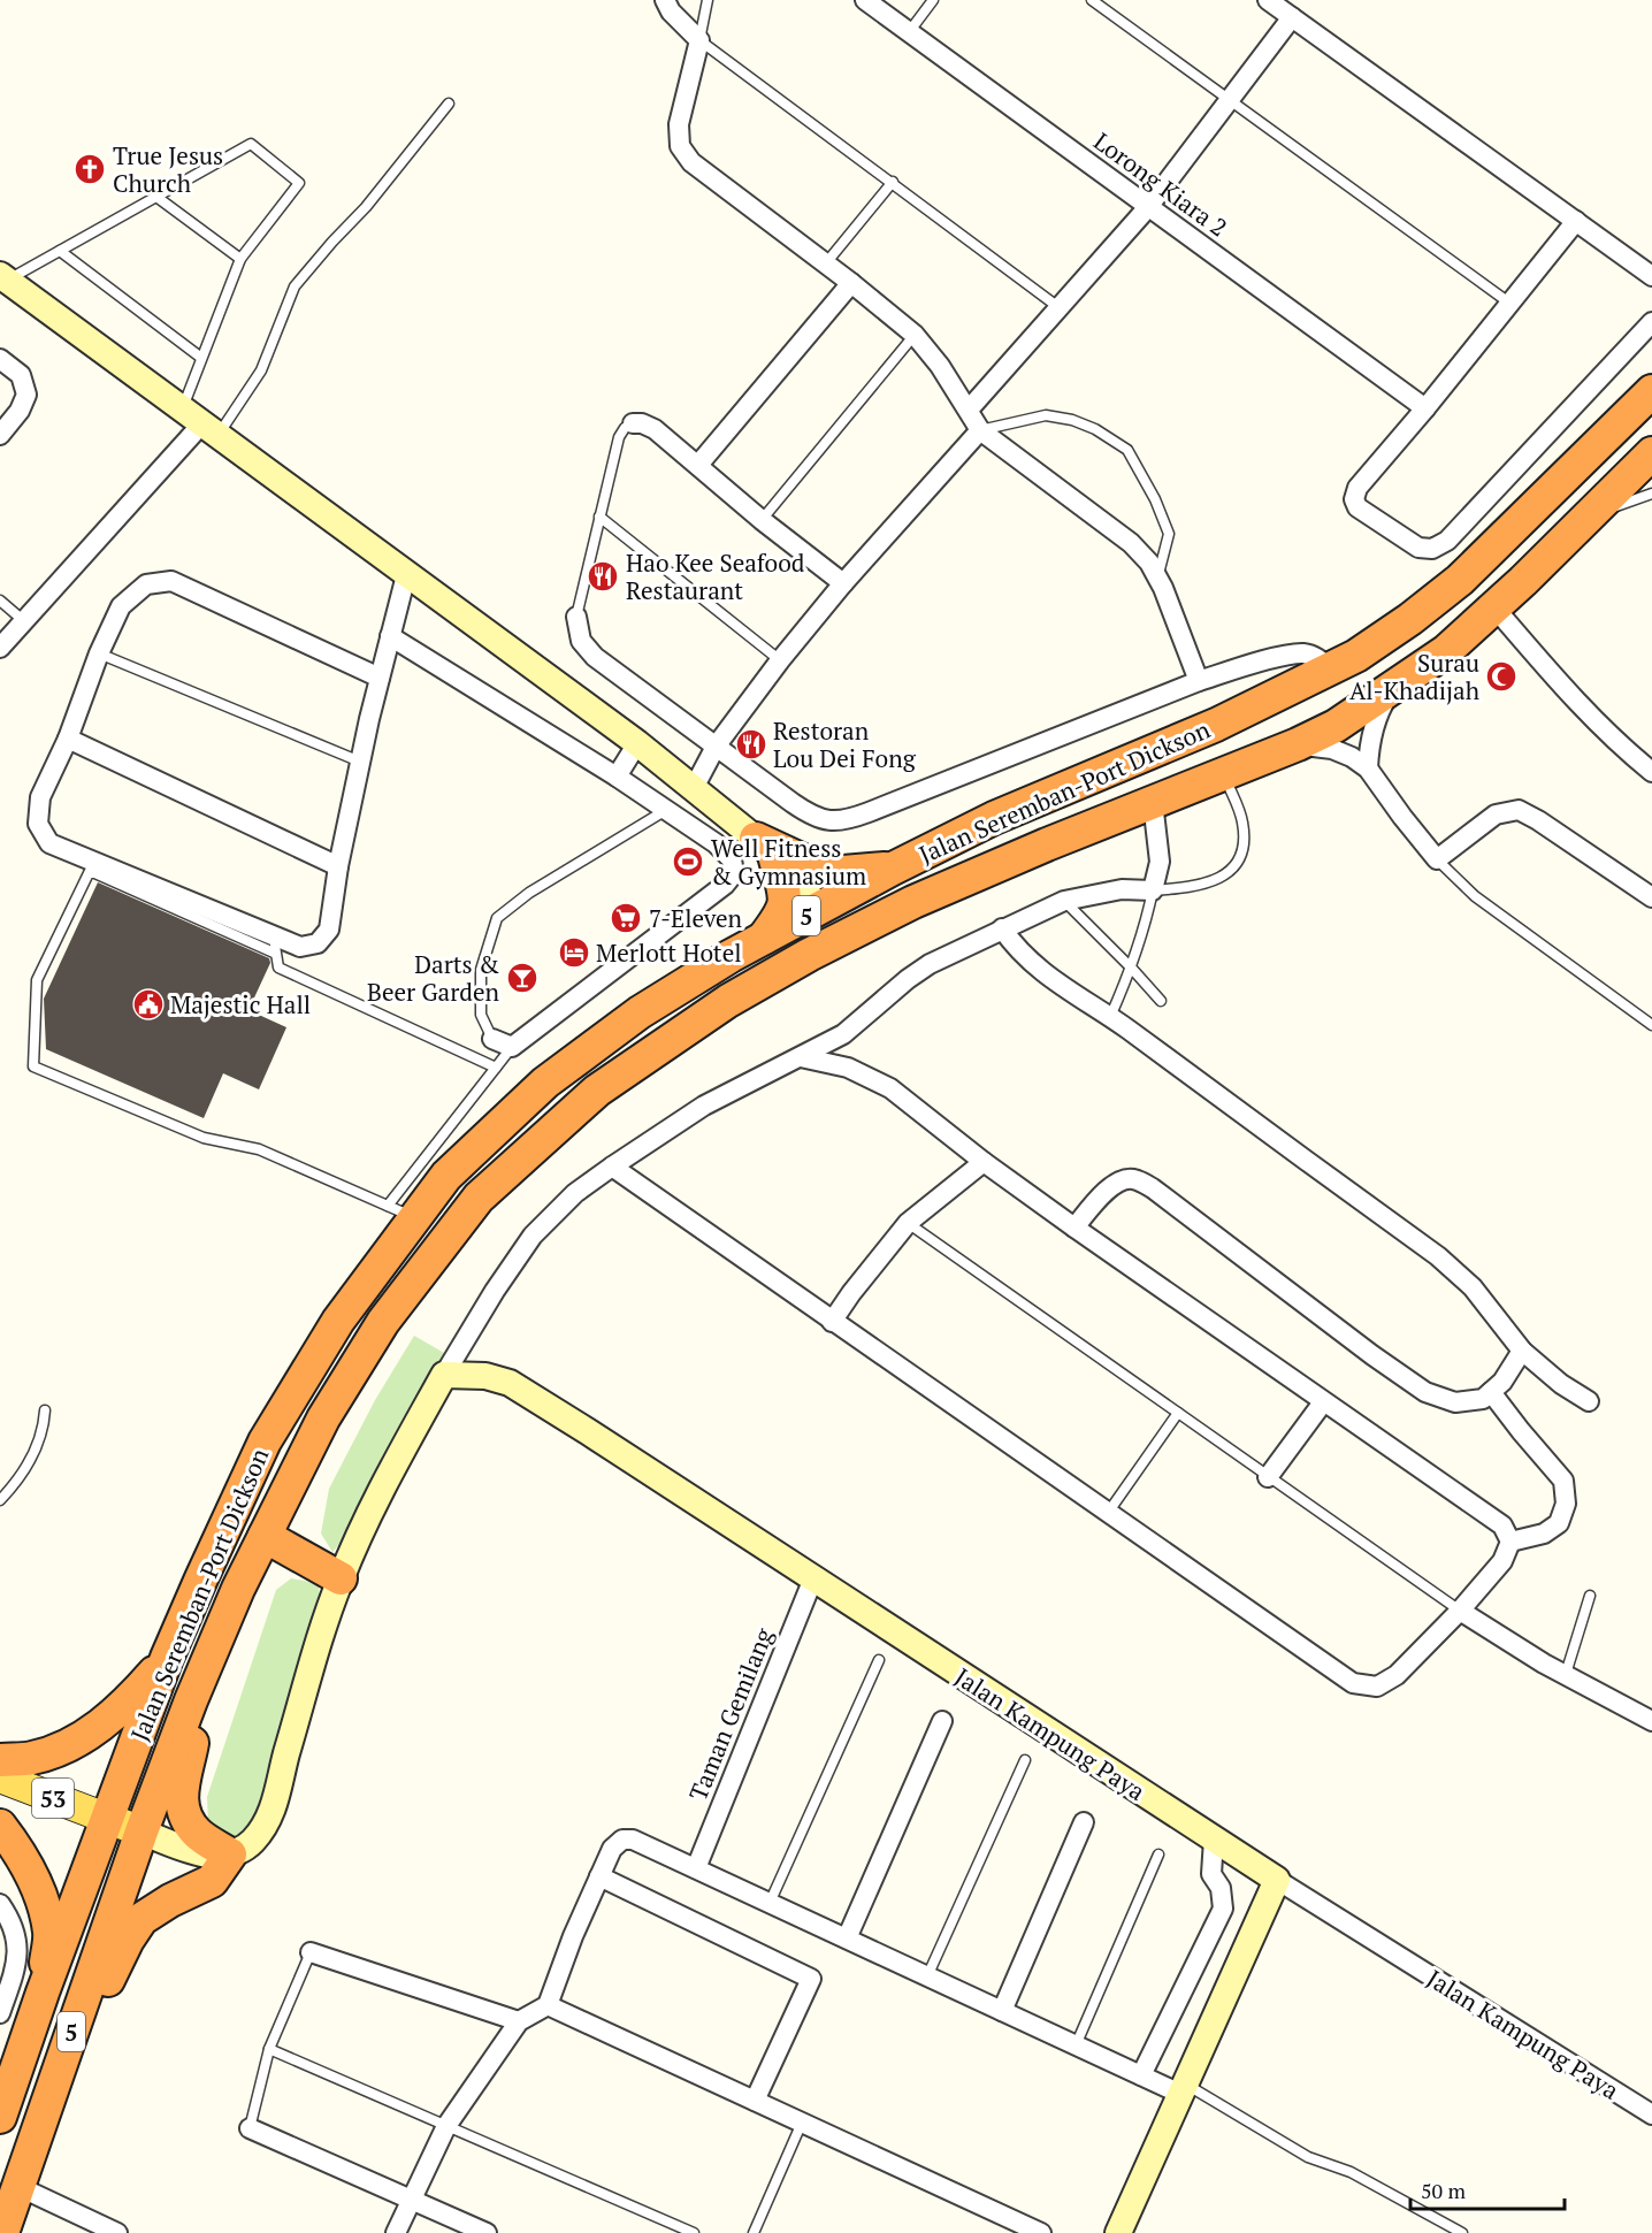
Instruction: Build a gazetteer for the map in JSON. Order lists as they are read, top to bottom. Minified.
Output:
{"streets":{"highway":["Jalan Seremban-Port Dickson","5"],"main road":["53"],"street":["Lorong Kiara 2","Taman Gemilang","Jalan Kampung Paya"]},"crossings":[["Jalan Seremban-Port Dickson","5"],["Jalan Seremban-Port Dickson","53"],["5","53"],["Taman Gemilang","Jalan Kampung Paya"]],"places":{"church":["True Jesus Church"],"restaurant":["Hao Kee Seafood Restaurant","Restoran Lou Dei Fong"],"mosque":["Surau Al-Khadijah"],"sports":["Well Fitness & Gymnasium"],"supermarket":["7-Eleven"],"hotel":["Merlott Hotel"],"bar":["Darts & Beer Garden"],"public building":["Majestic Hall"]},"scale_bar":"50 m"}
